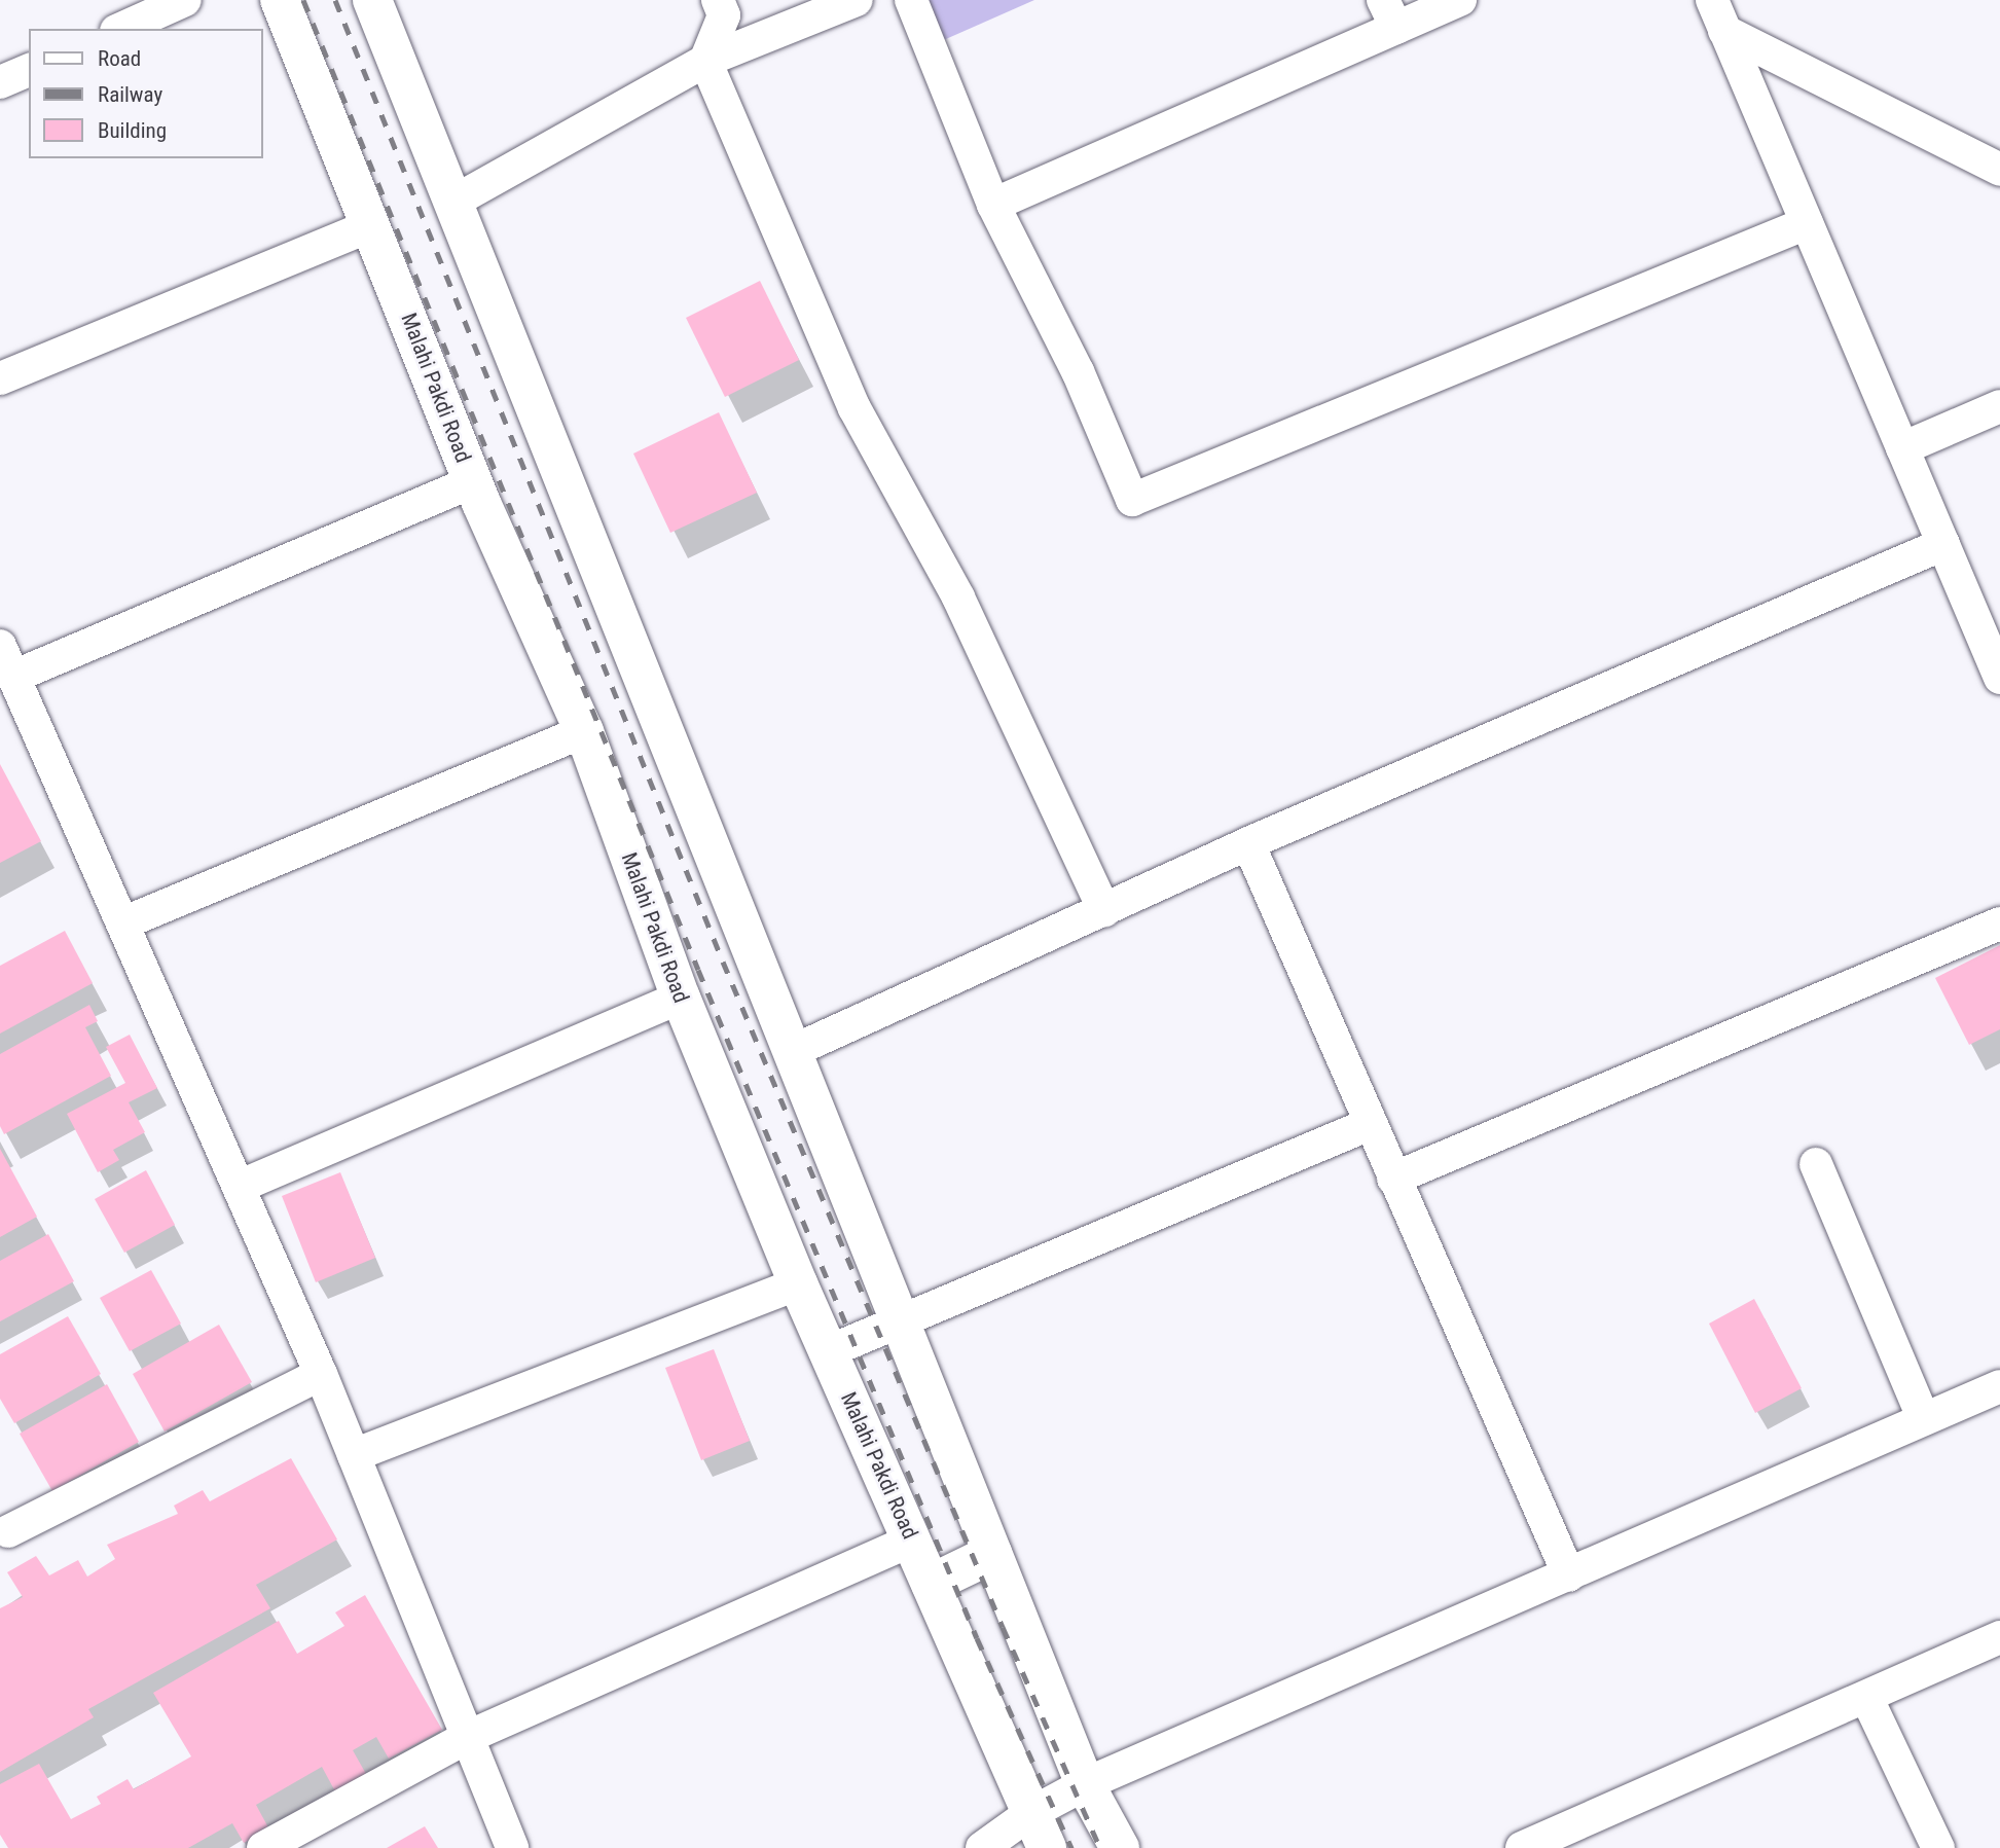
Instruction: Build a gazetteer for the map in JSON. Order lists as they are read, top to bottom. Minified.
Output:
{"streets":{"main road":["Malahi Pakdi Road"]},"legend":["Road","Railway","Building"]}
